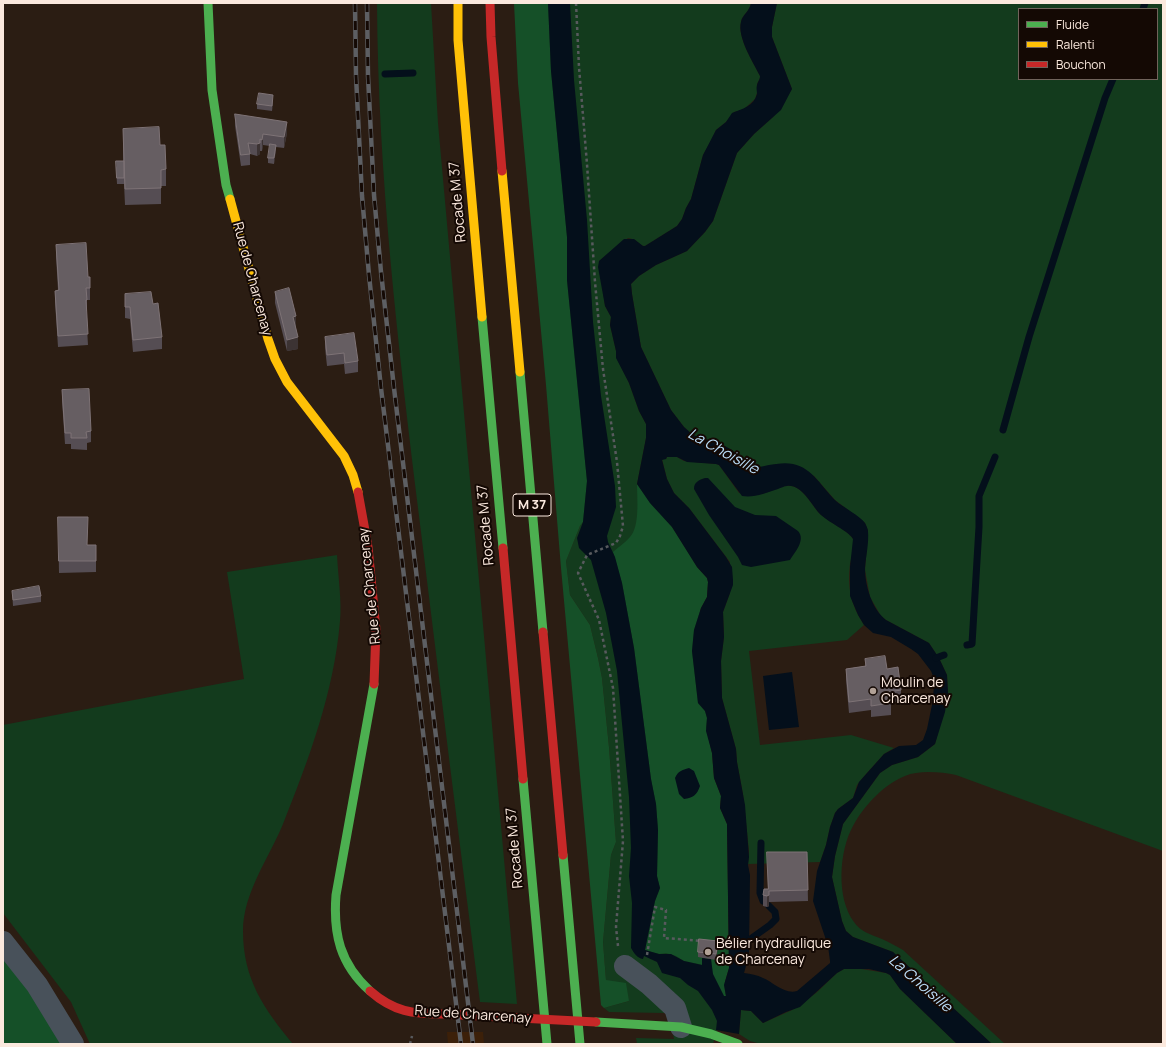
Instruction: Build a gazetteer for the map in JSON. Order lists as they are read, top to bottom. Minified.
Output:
{"streets":{"main road":["Rocade M 37","Rue de Charcenay","M 37"]},"water":["La Choisille"],"places":["Moulin de Charcenay","Bélier hydraulique de Charcenay"],"legend":["Fluide","Ralenti","Bouchon"]}
